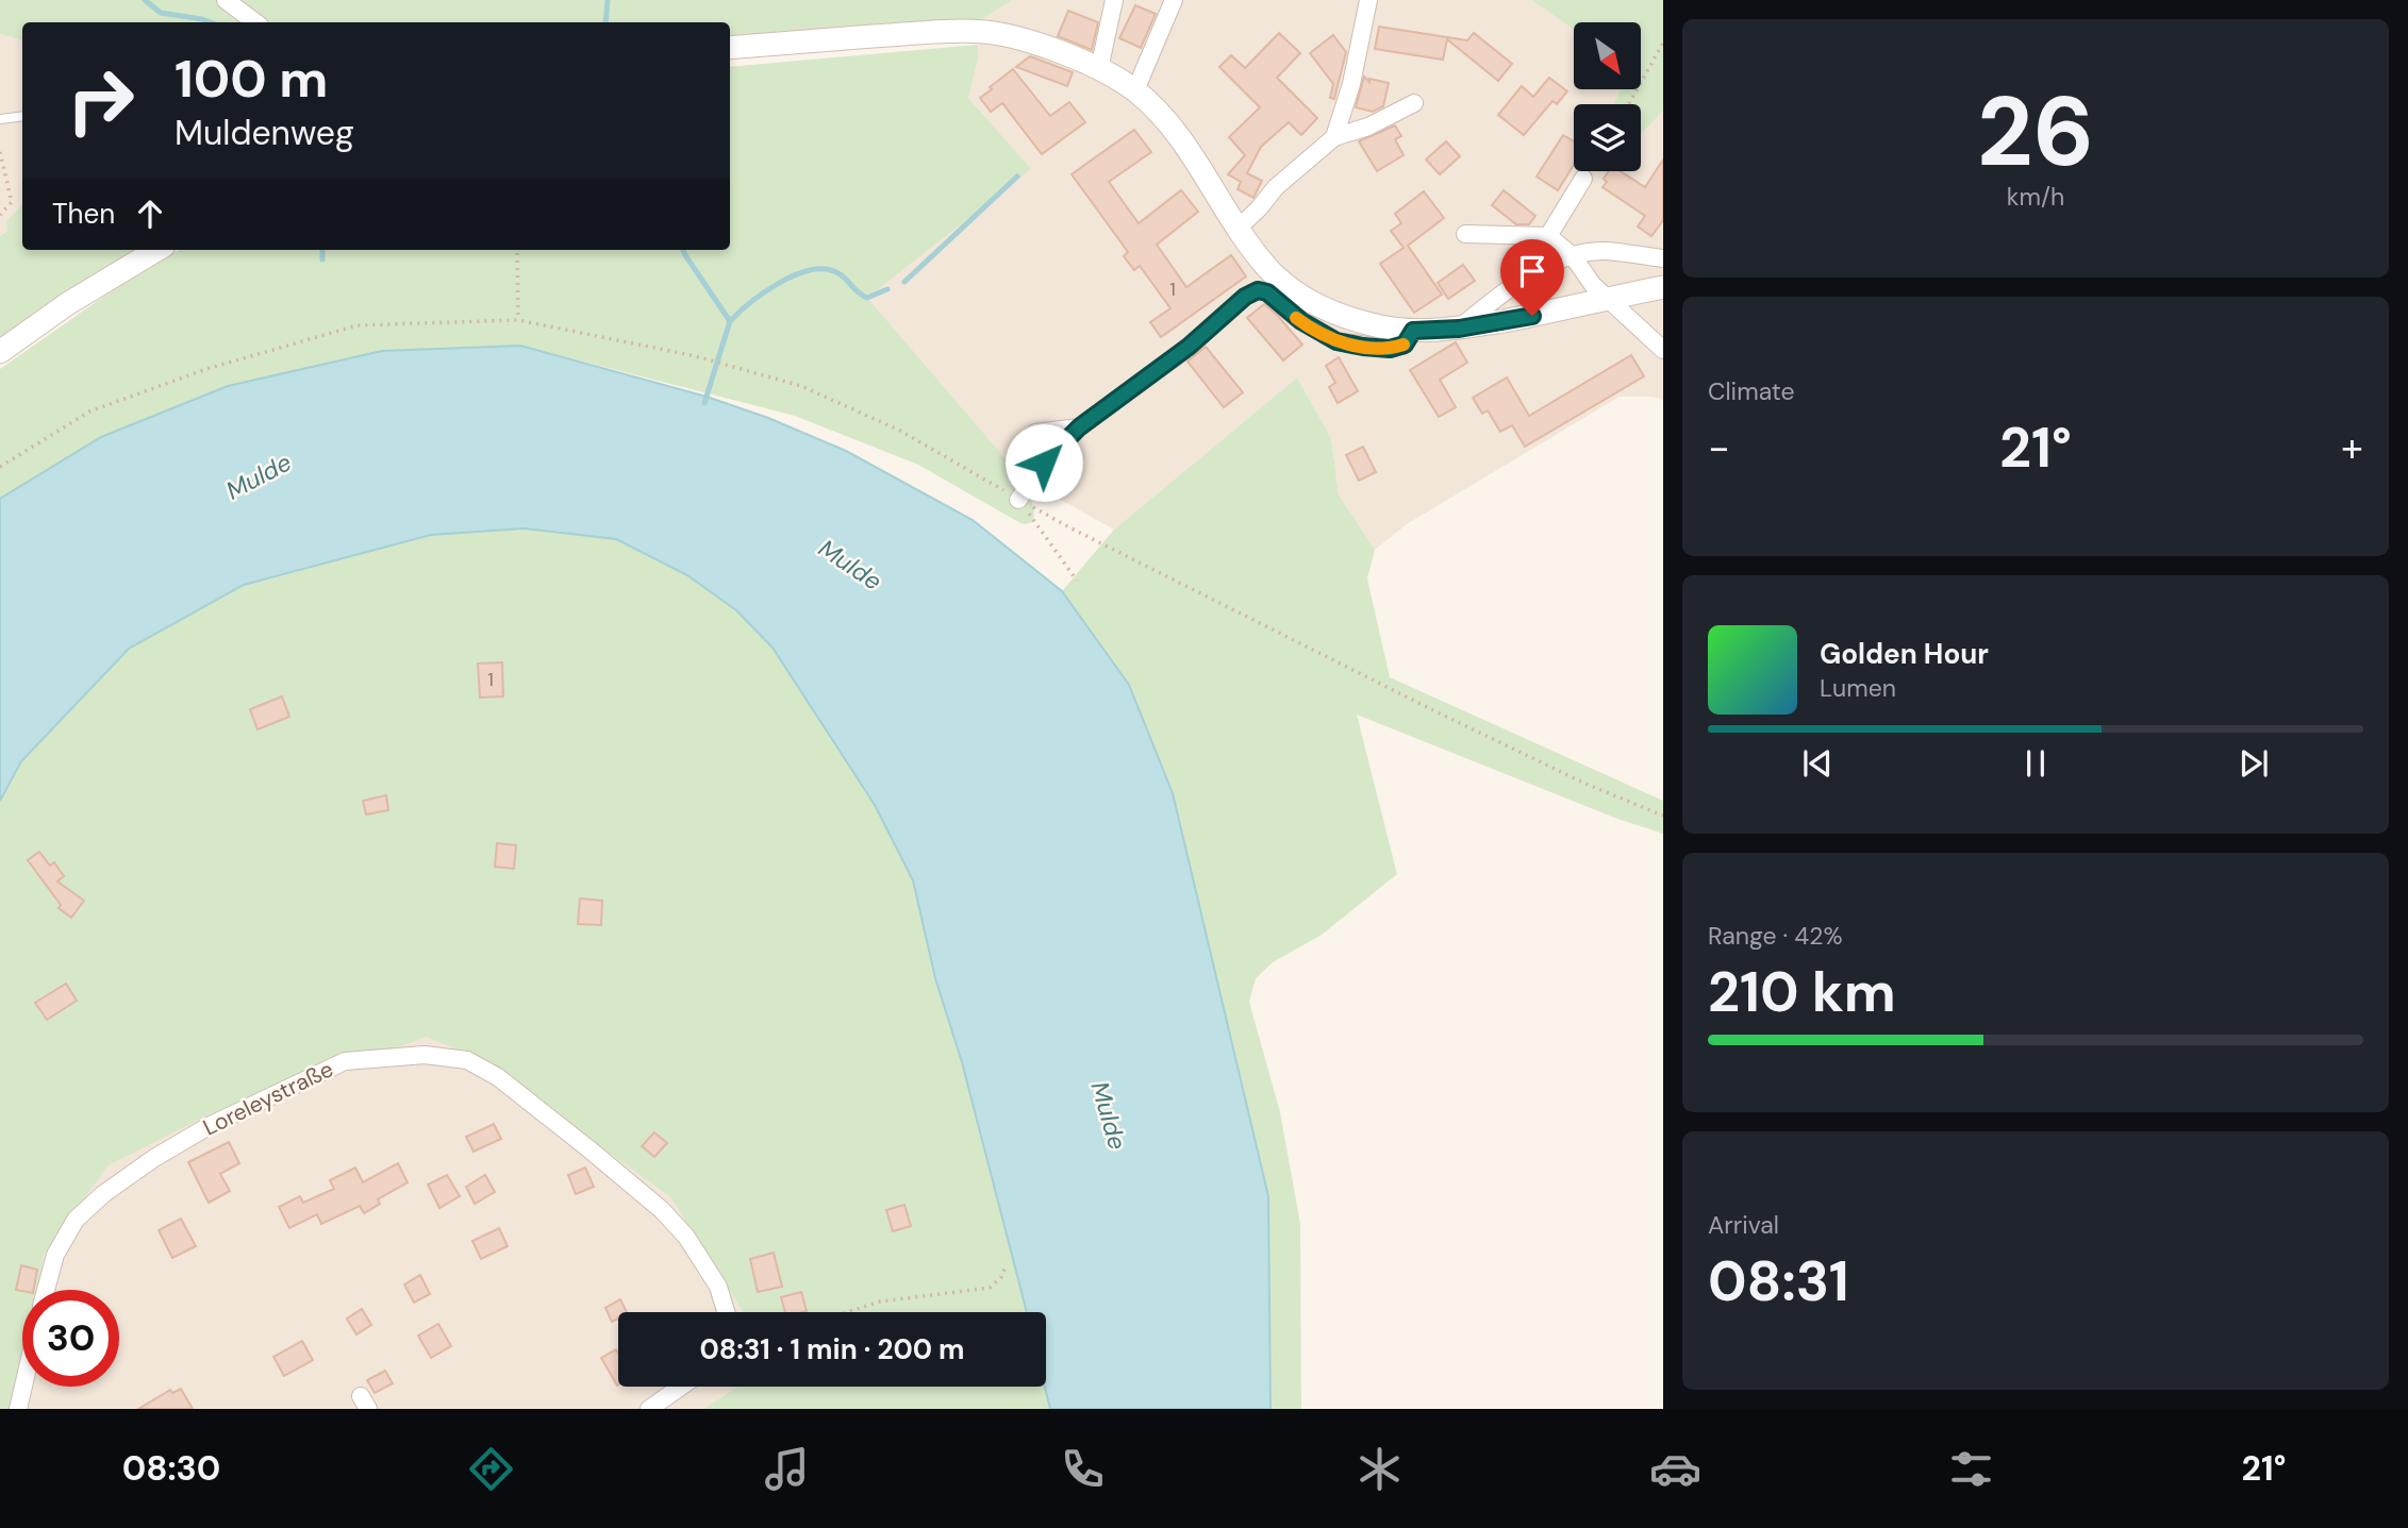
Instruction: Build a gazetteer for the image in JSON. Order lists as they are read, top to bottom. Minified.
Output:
{"streets":{"street":["Loreleystraße"]},"water":["Mulde"],"house_numbers":["1","1"],"north":"bottom right","page":{"tile":[["26","km/h"],"Climate",["Range · 42%","210 km"],["Arrival","08:31"]],"turn":["100 m","Muldenweg"],"then":"Then","heat":["−","21°","+"],"song":["Golden Hour","Lumen"],"limit":"30","trip":"08:31 · 1 min · 200 m","tabs":["08:30","21°"]}}
